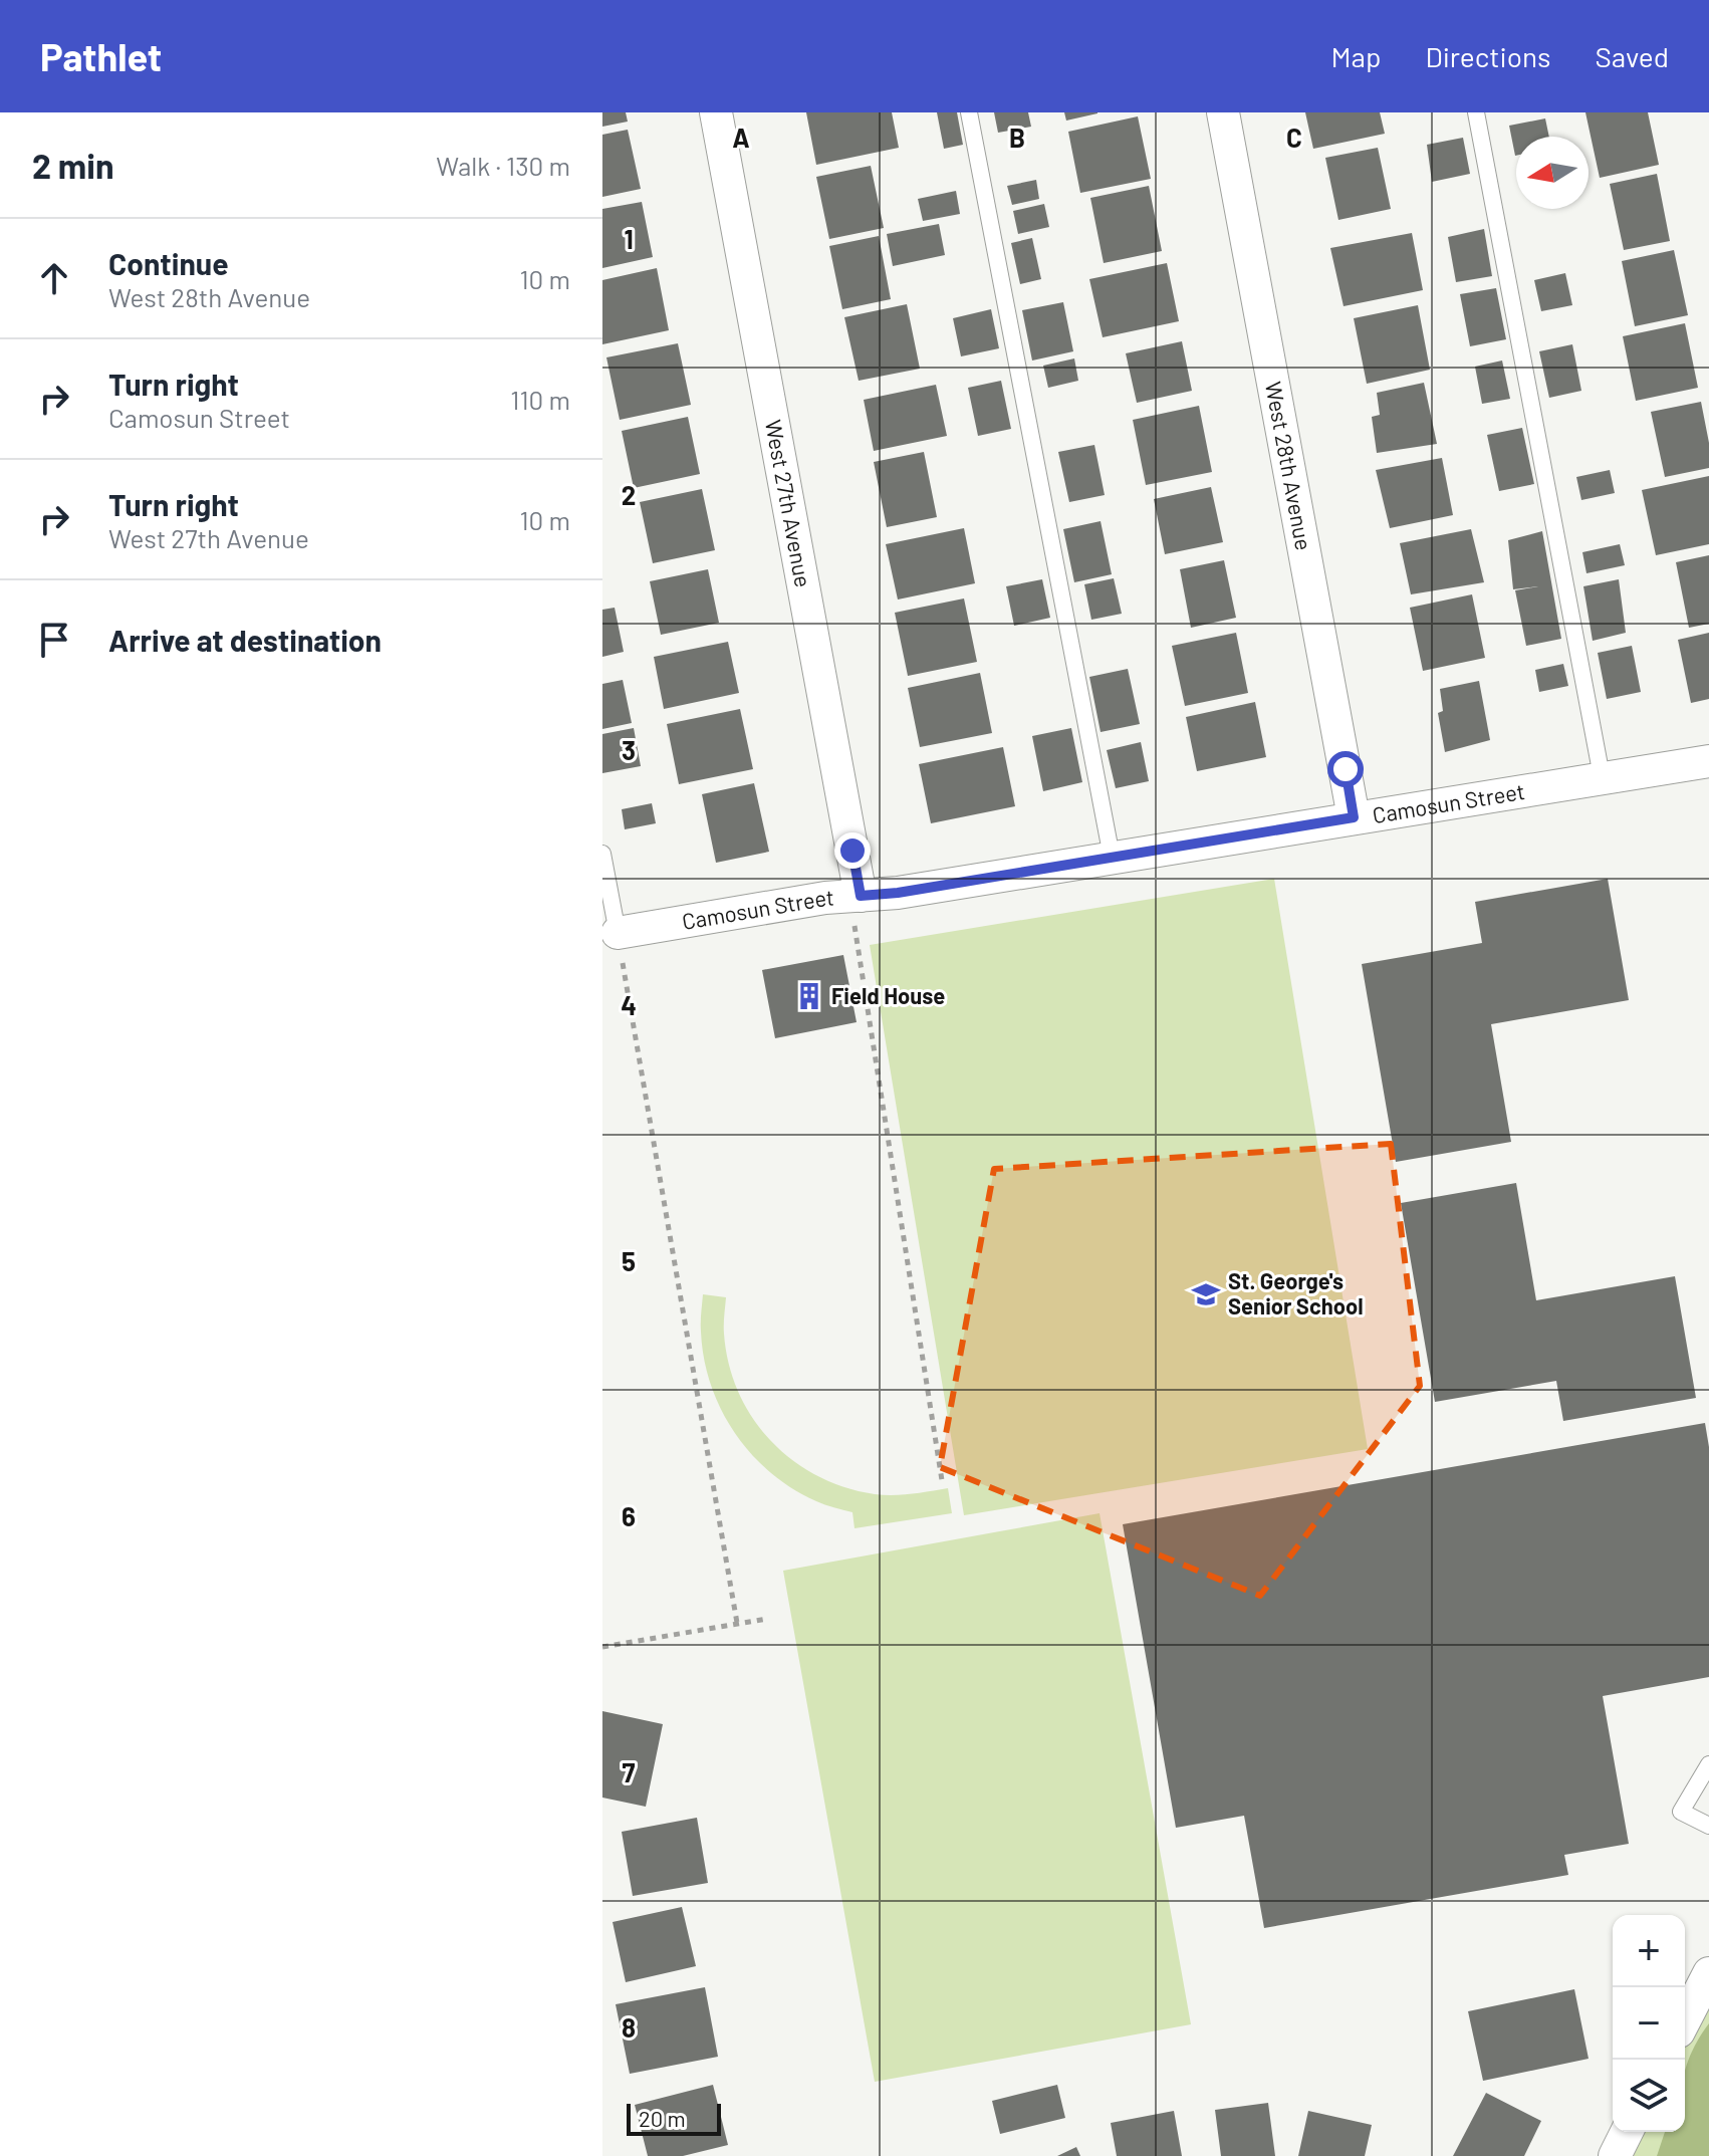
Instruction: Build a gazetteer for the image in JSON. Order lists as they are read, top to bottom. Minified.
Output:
{"streets":{"street":["West 28th Avenue","West 27th Avenue","Camosun Street"]},"crossings":[["West 28th Avenue","Camosun Street"],["West 27th Avenue","Camosun Street"]],"places":{"building":["Field House"],"school or university":["St. George's Senior School"]},"scale_bar":"20 m","north":"left","page":{"header":"Pathlet","nav":["Map","Directions","Saved"],"heading":["2 min","Walk · 130 m"],"list":[["Continue","West 28th Avenue","10 m"],["Turn right","Camosun Street","110 m"],["Turn right","West 27th Avenue","10 m"],"Arrive at destination"],"map_buttons":["+","−"],"scale":"20 m"},"grid":{"columns":["A","B","C"],"rows":["1","2","3","4","5","6","7","8"]}}
